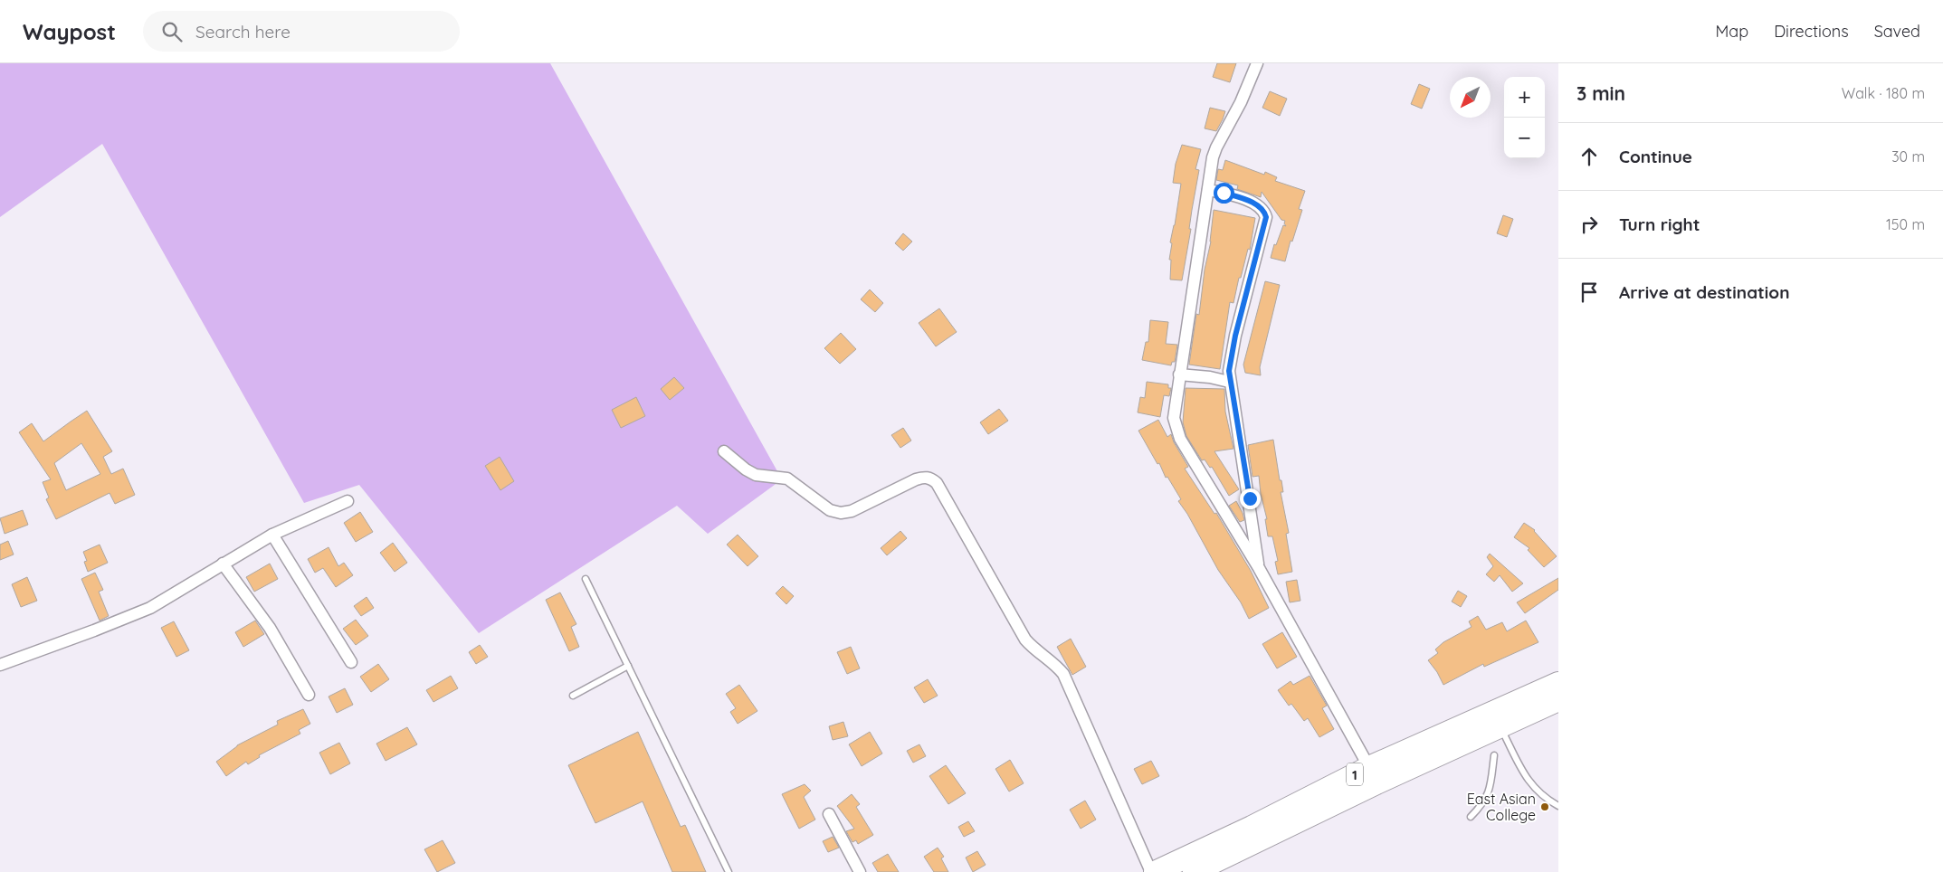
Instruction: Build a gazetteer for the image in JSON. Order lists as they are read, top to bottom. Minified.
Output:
{"streets":{"highway":["1"]},"places":["East Asian College"],"north":"bottom left","page":{"header":"Waypost","search":"Search here","nav":["Map","Directions","Saved"],"heading":["3 min","Walk · 180 m"],"map_buttons":["+","−"],"list":[["Continue","30 m"],["Turn right","150 m"],"Arrive at destination"]}}
